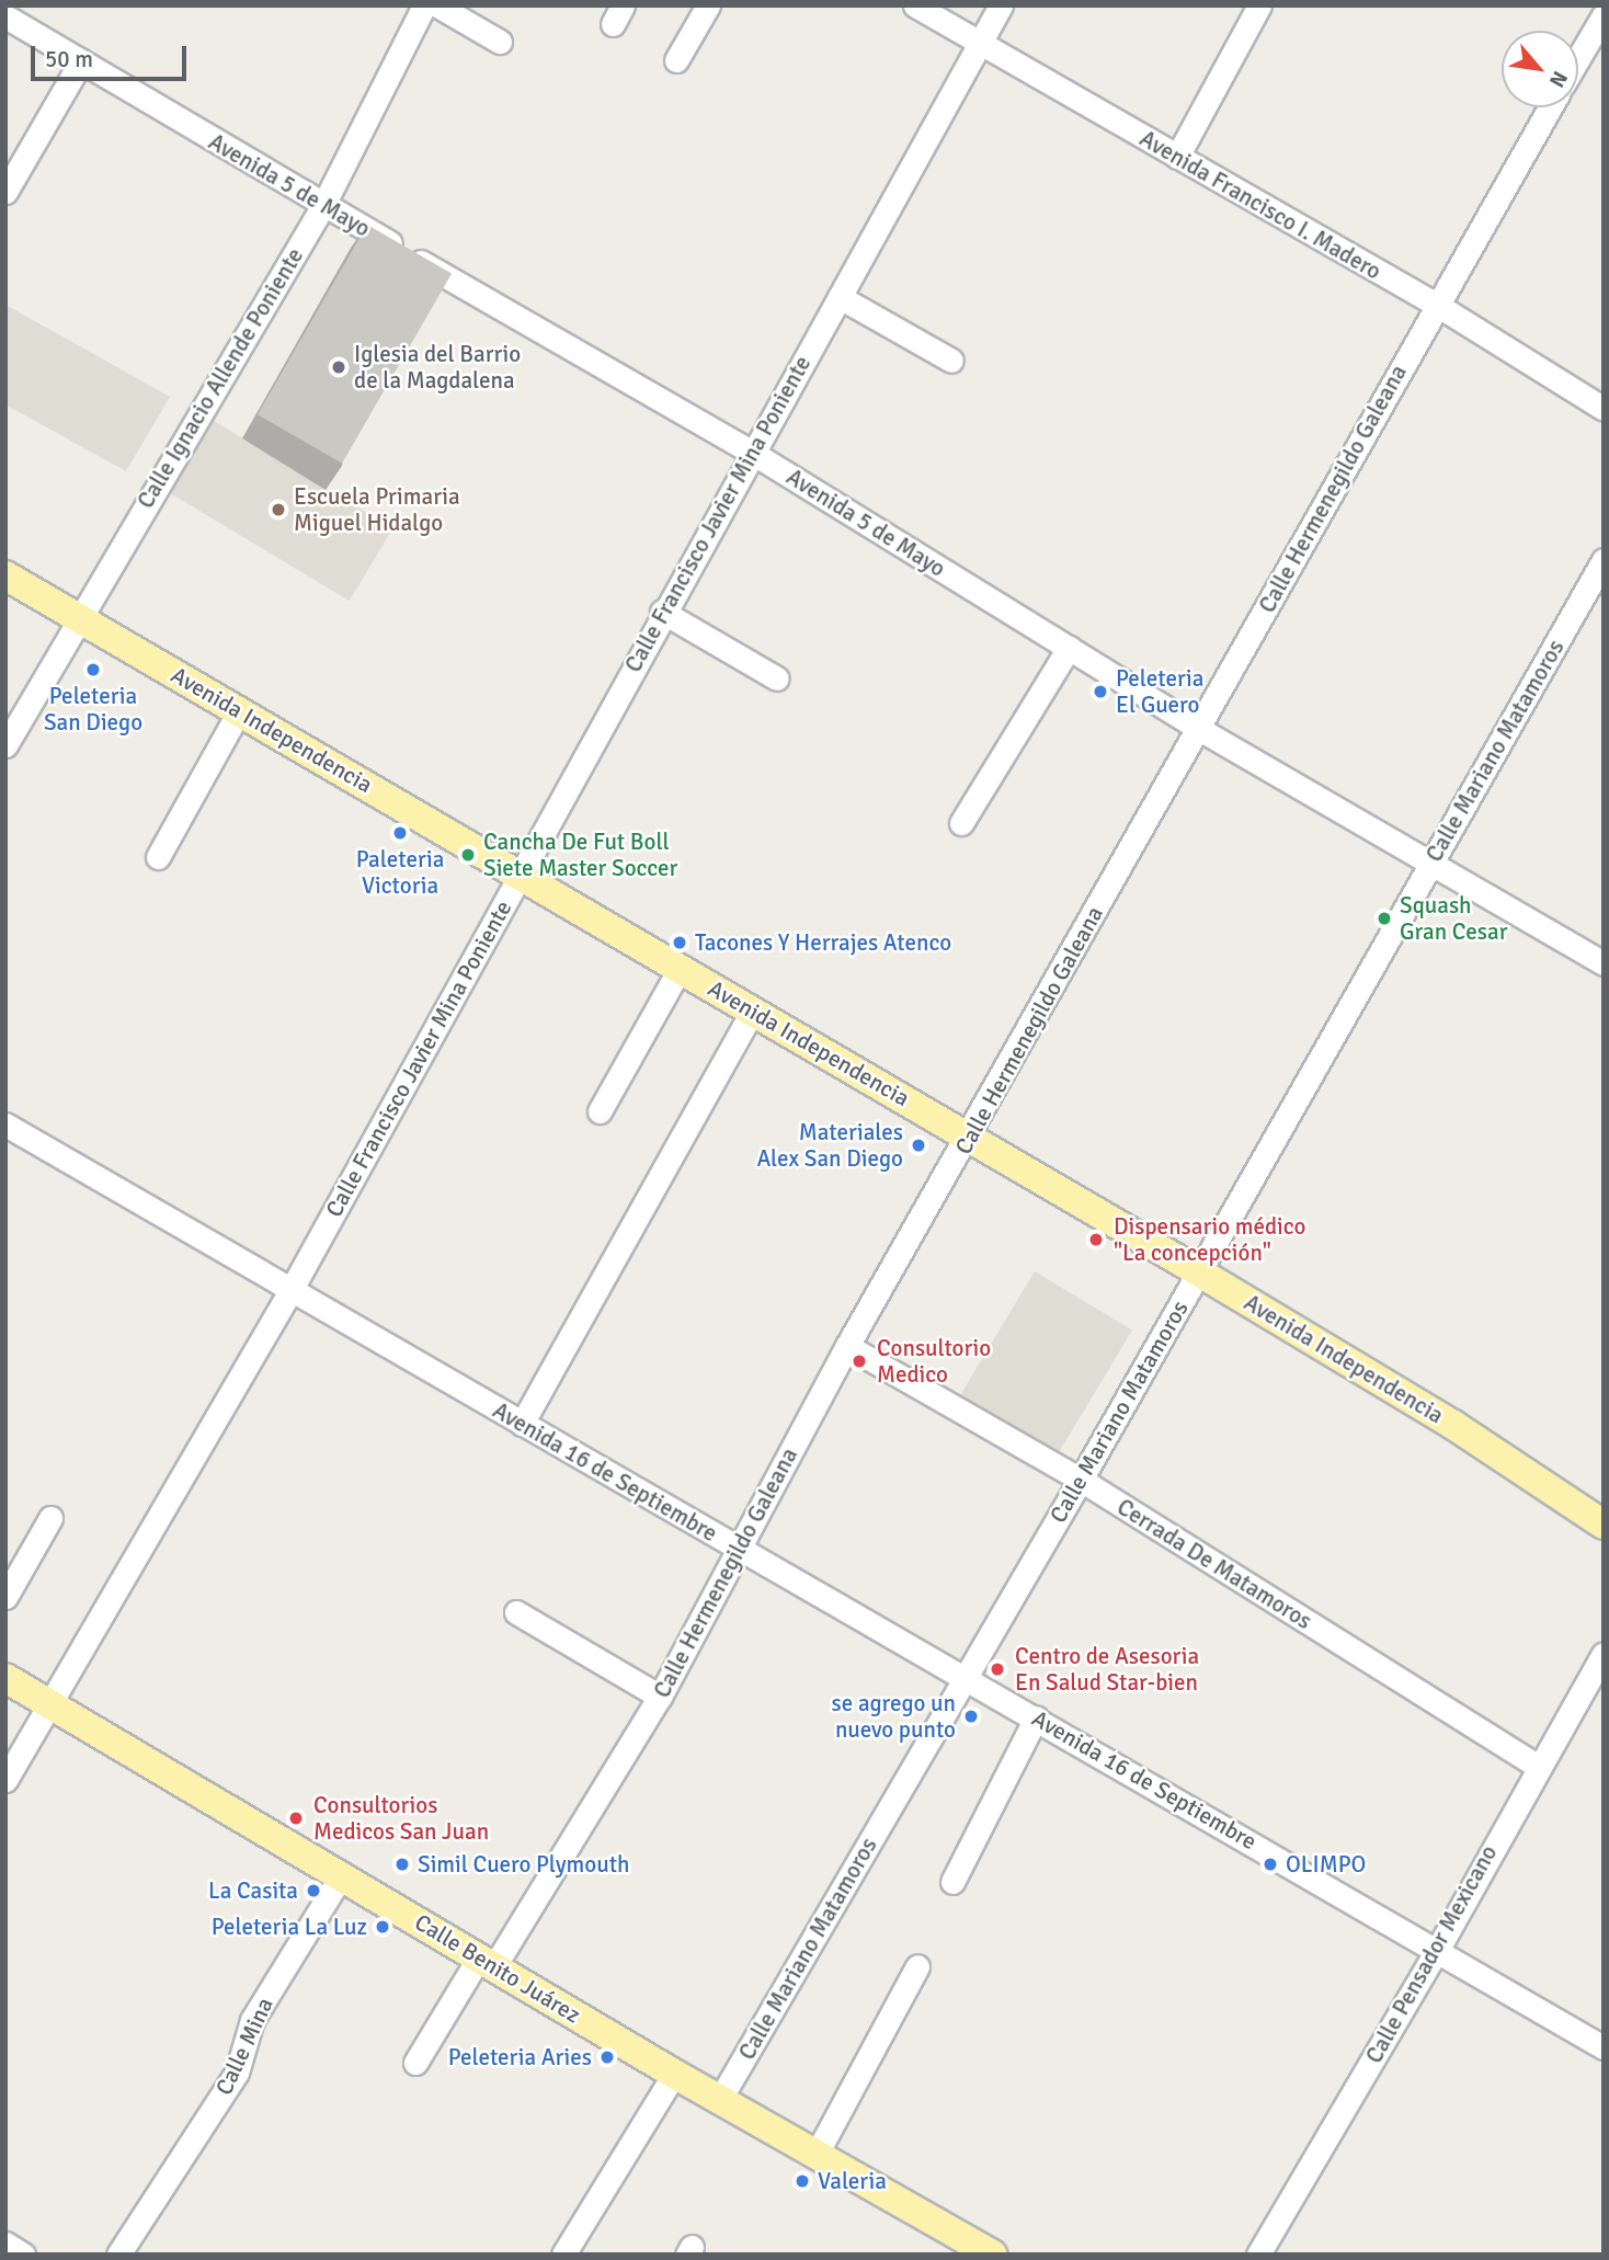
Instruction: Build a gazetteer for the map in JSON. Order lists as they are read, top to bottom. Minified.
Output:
{"streets":{"main road":["Avenida Independencia","Calle Benito Juárez"],"street":["Avenida 5 de Mayo","Avenida Francisco I. Madero","Calle Ignacio Allende Poniente","Calle Hermenegildo Galeana","Calle Francisco Javier Mina Poniente","Calle Mariano Matamoros","Avenida 16 de Septiembre","Cerrada De Matamoros","Calle Pensador Mexicano","Calle Mina"]},"crossings":[["Avenida 5 de Mayo","Calle Ignacio Allende Poniente"],["Avenida 5 de Mayo","Calle Hermenegildo Galeana"],["Avenida 5 de Mayo","Calle Francisco Javier Mina Poniente"],["Avenida 5 de Mayo","Calle Mariano Matamoros"],["Avenida Francisco I. Madero","Calle Hermenegildo Galeana"],["Avenida Francisco I. Madero","Calle Francisco Javier Mina Poniente"],["Calle Ignacio Allende Poniente","Avenida Independencia"],["Calle Hermenegildo Galeana","Avenida Independencia"],["Calle Hermenegildo Galeana","Avenida 16 de Septiembre"],["Calle Hermenegildo Galeana","Cerrada De Matamoros"],["Calle Hermenegildo Galeana","Calle Benito Juárez"],["Calle Francisco Javier Mina Poniente","Avenida Independencia"],["Calle Francisco Javier Mina Poniente","Avenida 16 de Septiembre"],["Calle Francisco Javier Mina Poniente","Calle Benito Juárez"],["Avenida Independencia","Calle Mariano Matamoros"],["Calle Mariano Matamoros","Avenida 16 de Septiembre"],["Calle Mariano Matamoros","Cerrada De Matamoros"],["Calle Mariano Matamoros","Calle Benito Juárez"],["Avenida 16 de Septiembre","Calle Pensador Mexicano"],["Cerrada De Matamoros","Calle Pensador Mexicano"],["Calle Benito Juárez","Calle Mina"]],"places":["Iglesia del Barrio de la Magdalena","Escuela Primaria Miguel Hidalgo","Peleteria San Diego","Peleteria El Guero","Paleteria Victoria","Cancha De Fut Boll Siete Master Soccer","Squash Gran Cesar","Tacones Y Herrajes Atenco","Materiales Alex San Diego","Dispensario médico \"La concepción\"","Consultorio Medico","Centro de Asesoria En Salud Star-bien","se agrego un nuevo punto","Consultorios Medicos San Juan","Simil Cuero Plymouth","OLIMPO","La Casita","Peleteria La Luz","Peleteria Aries","Valeria"],"scale_bar":"50 m","north":"bottom right"}
